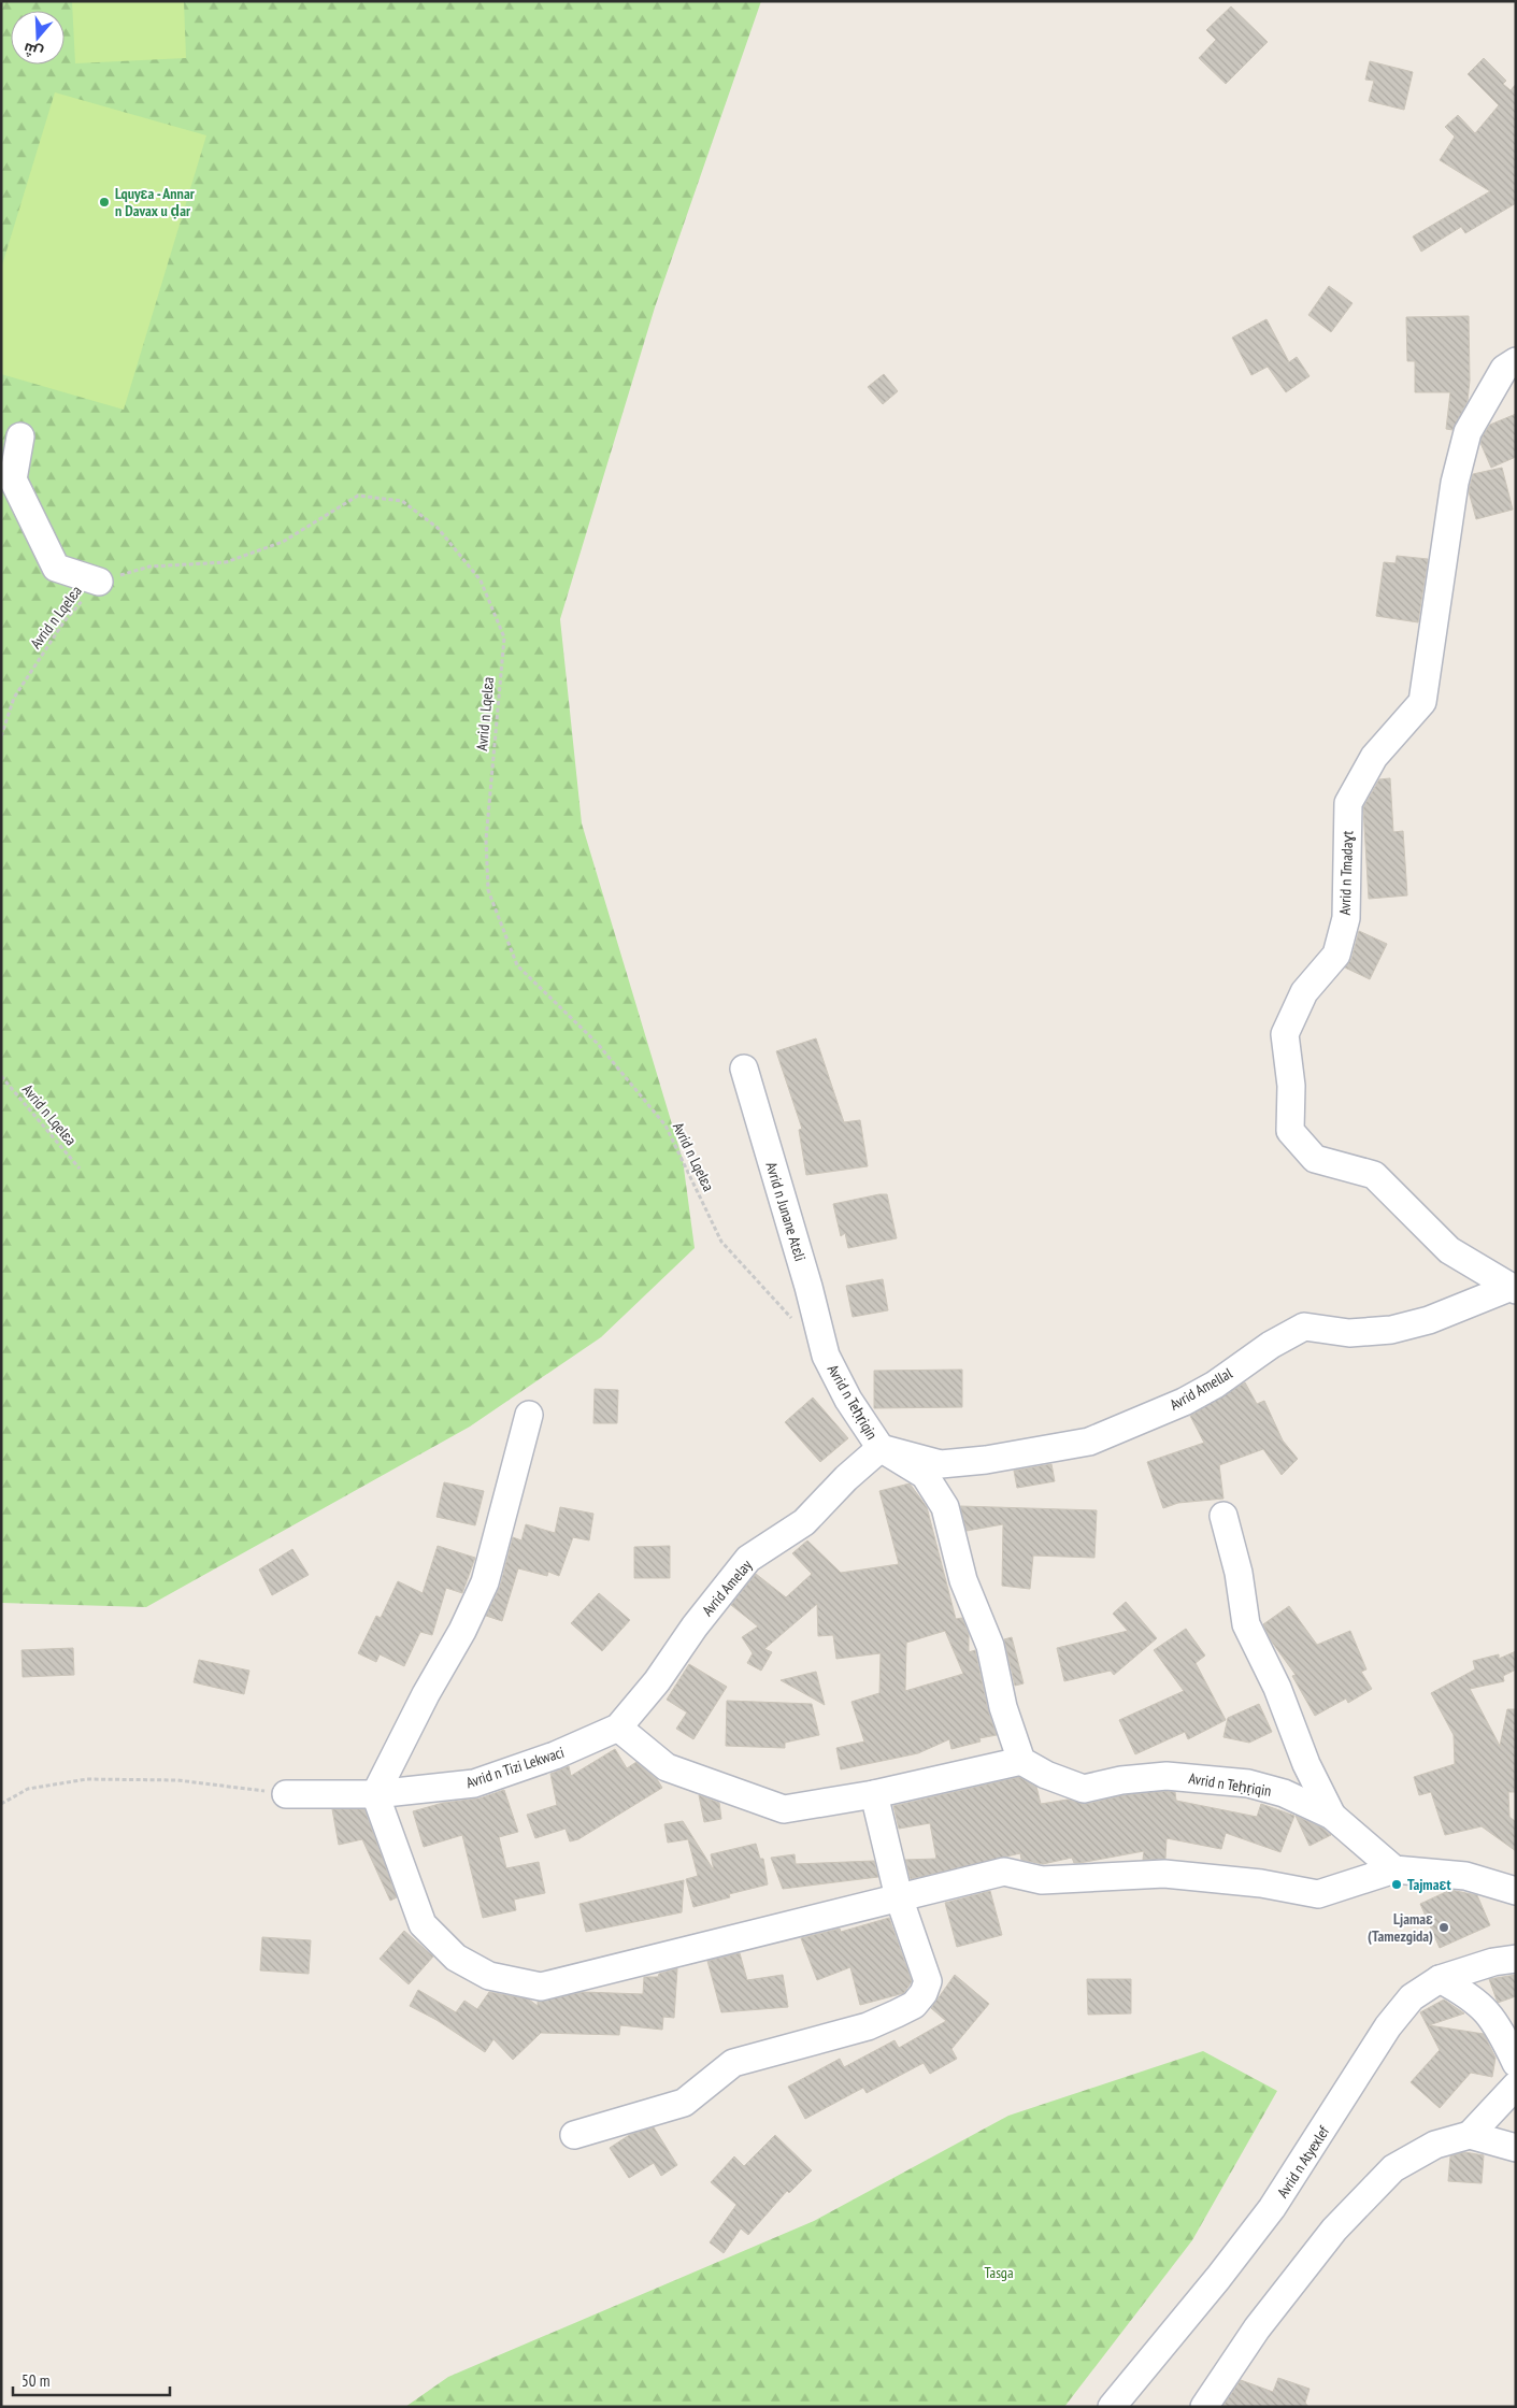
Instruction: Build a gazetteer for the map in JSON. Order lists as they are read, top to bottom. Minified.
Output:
{"streets":{"street":["Avrid n Tmadaɣt","Avrid n Junane Atɛli","Avrid Amellal","Avrid n Teḥṛiqin","Avrid Amelay","Avrid n Tizi Lekwaci","Avrid n Atyexlef"],"path":["Avrid n Lqelɛa"]},"crossings":[["Avrid n Tmadaɣt","Avrid Amellal"],["Avrid n Junane Atɛli","Avrid n Teḥṛiqin"],["Avrid Amellal","Avrid n Teḥṛiqin"],["Avrid Amellal","Avrid Amelay"],["Avrid n Teḥṛiqin","Avrid Amelay"],["Avrid Amelay","Avrid n Tizi Lekwaci"]],"parks":["Tasga"],"places":["Lquyɛa - Annar n Davax u ḍar","Tajmaɛt","Ljamaɛ (Tamezgida)"],"scale_bar":"50 m","north":"bottom"}
